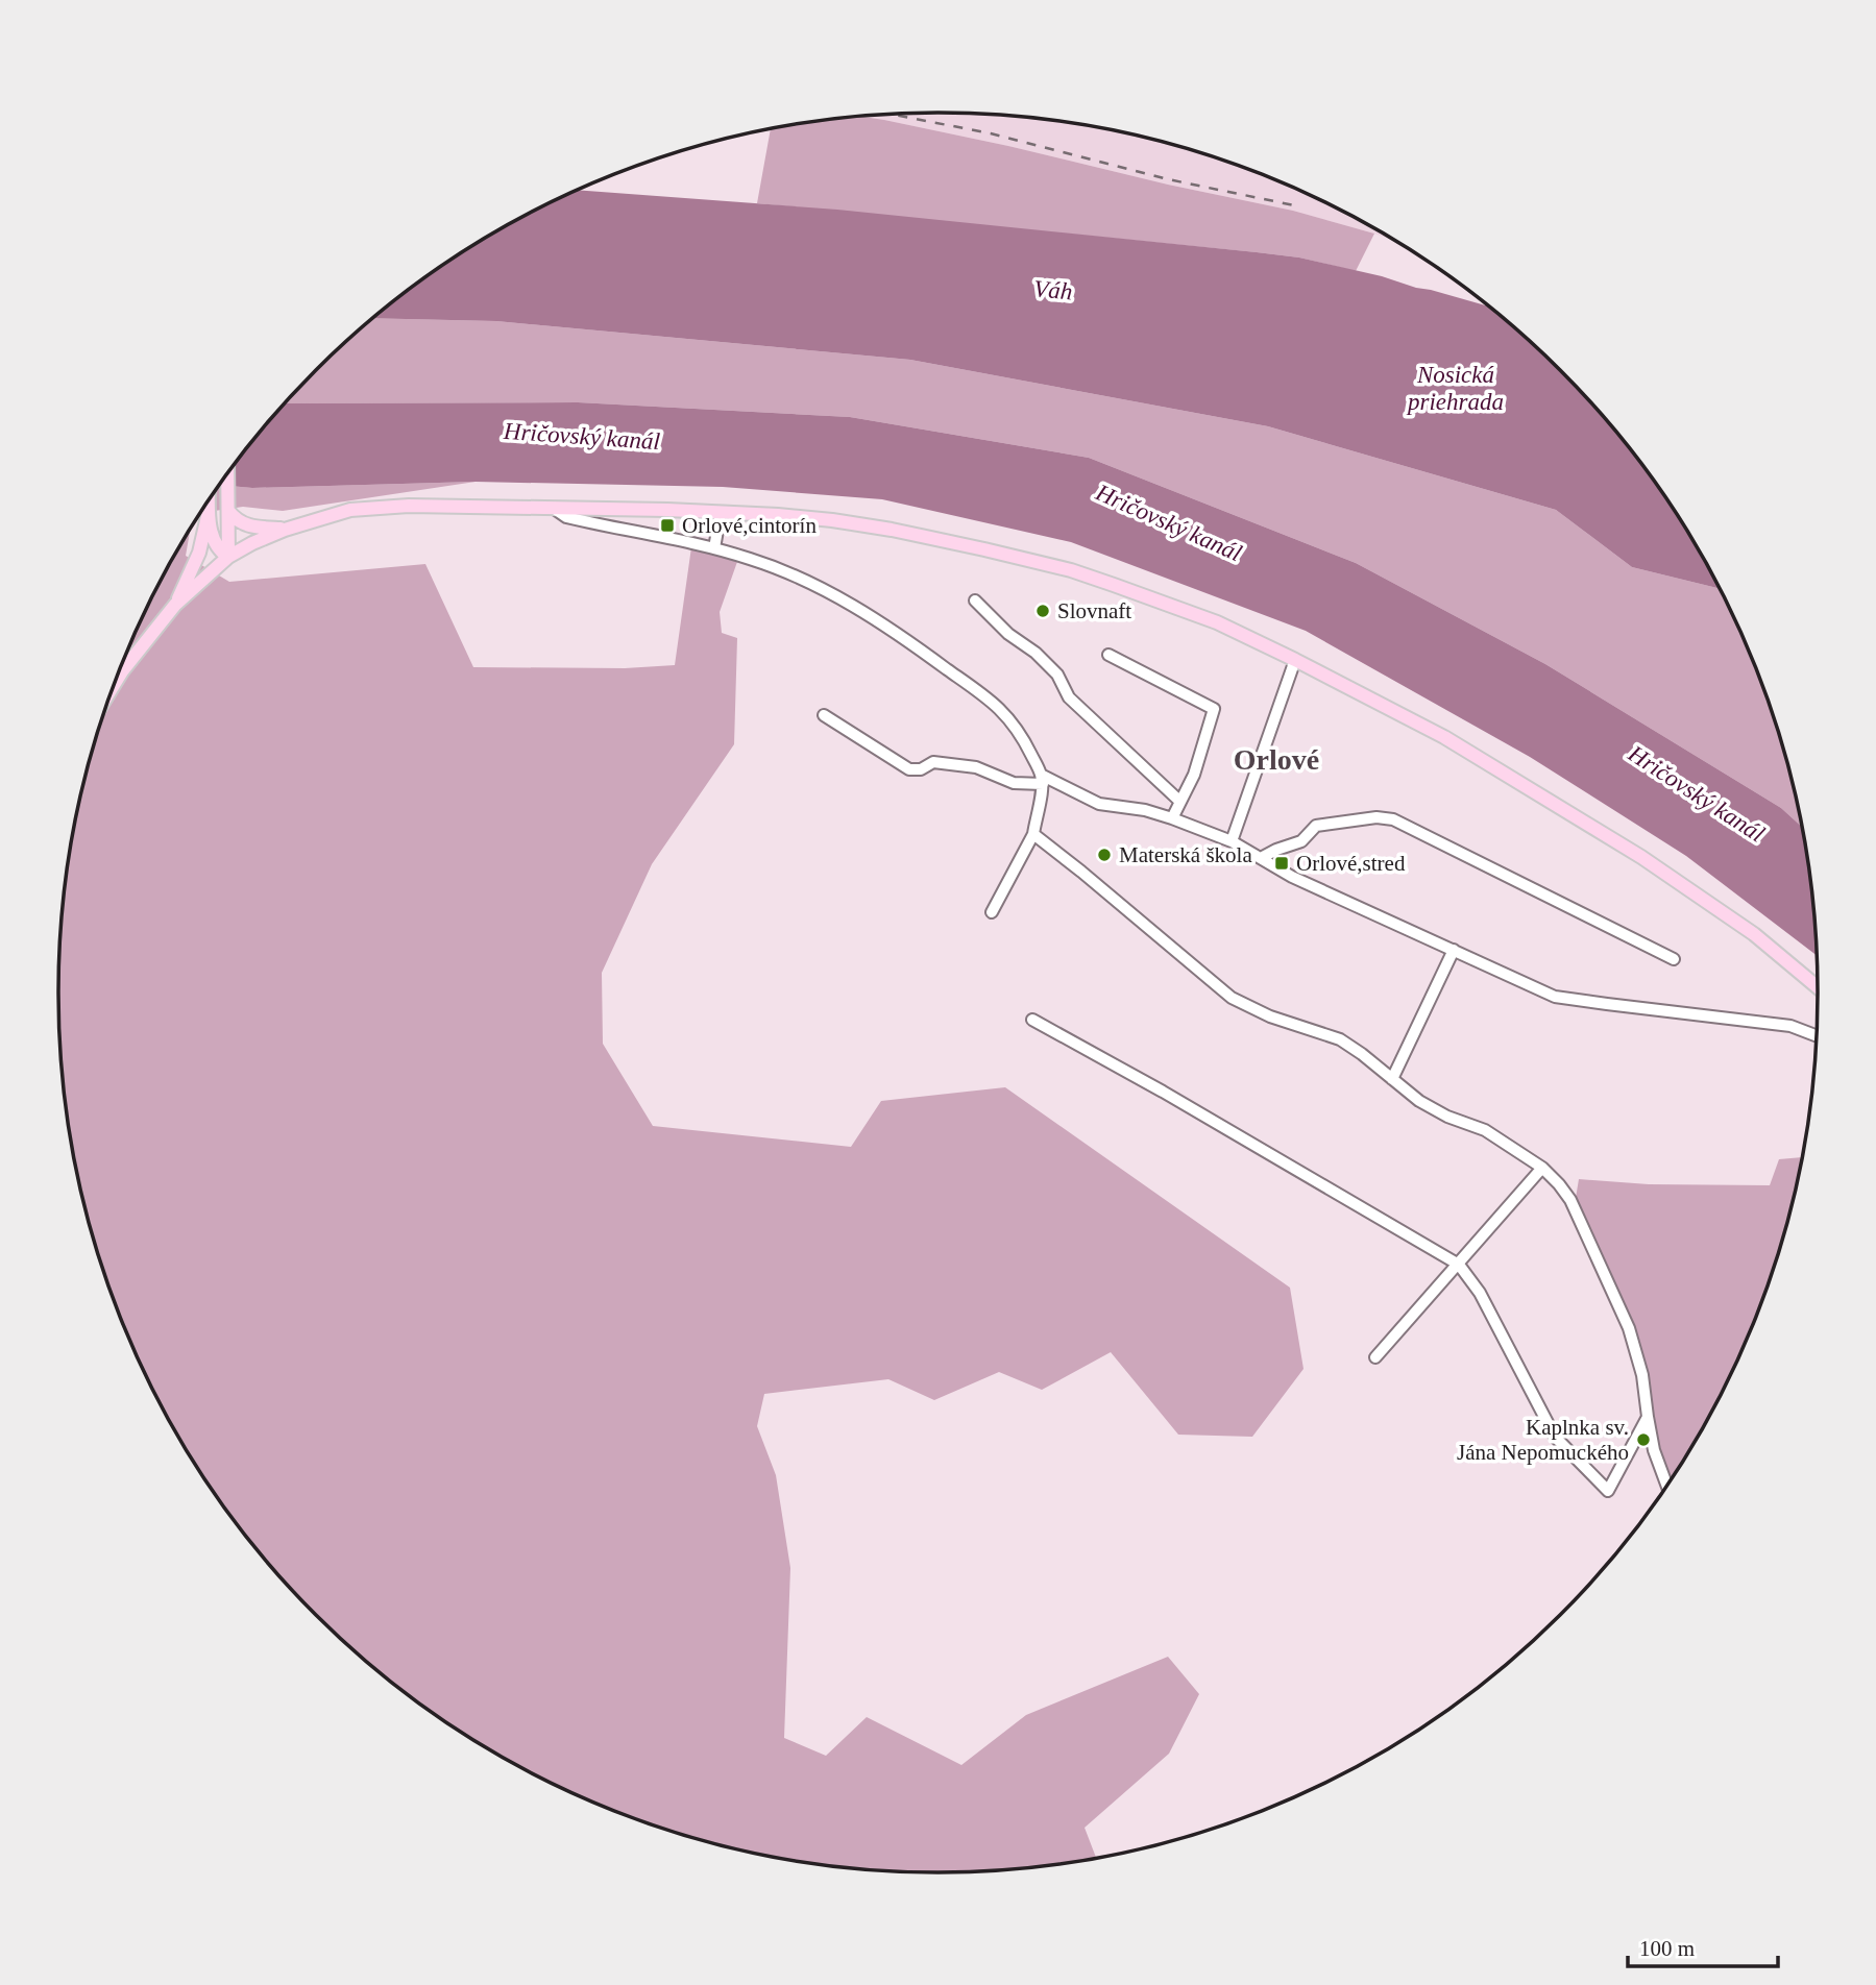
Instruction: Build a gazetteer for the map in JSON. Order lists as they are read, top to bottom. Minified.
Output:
{"districts":["Orlové"],"water":["Váh","Nosická priehrada","Hričovský kanál"],"places":{"transit":["Orlové,cintorín","Orlové,stred"],"other":["Slovnaft","Materská škola","Kaplnka sv. Jána Nepomuckého"]},"scale_bar":"100 m"}
